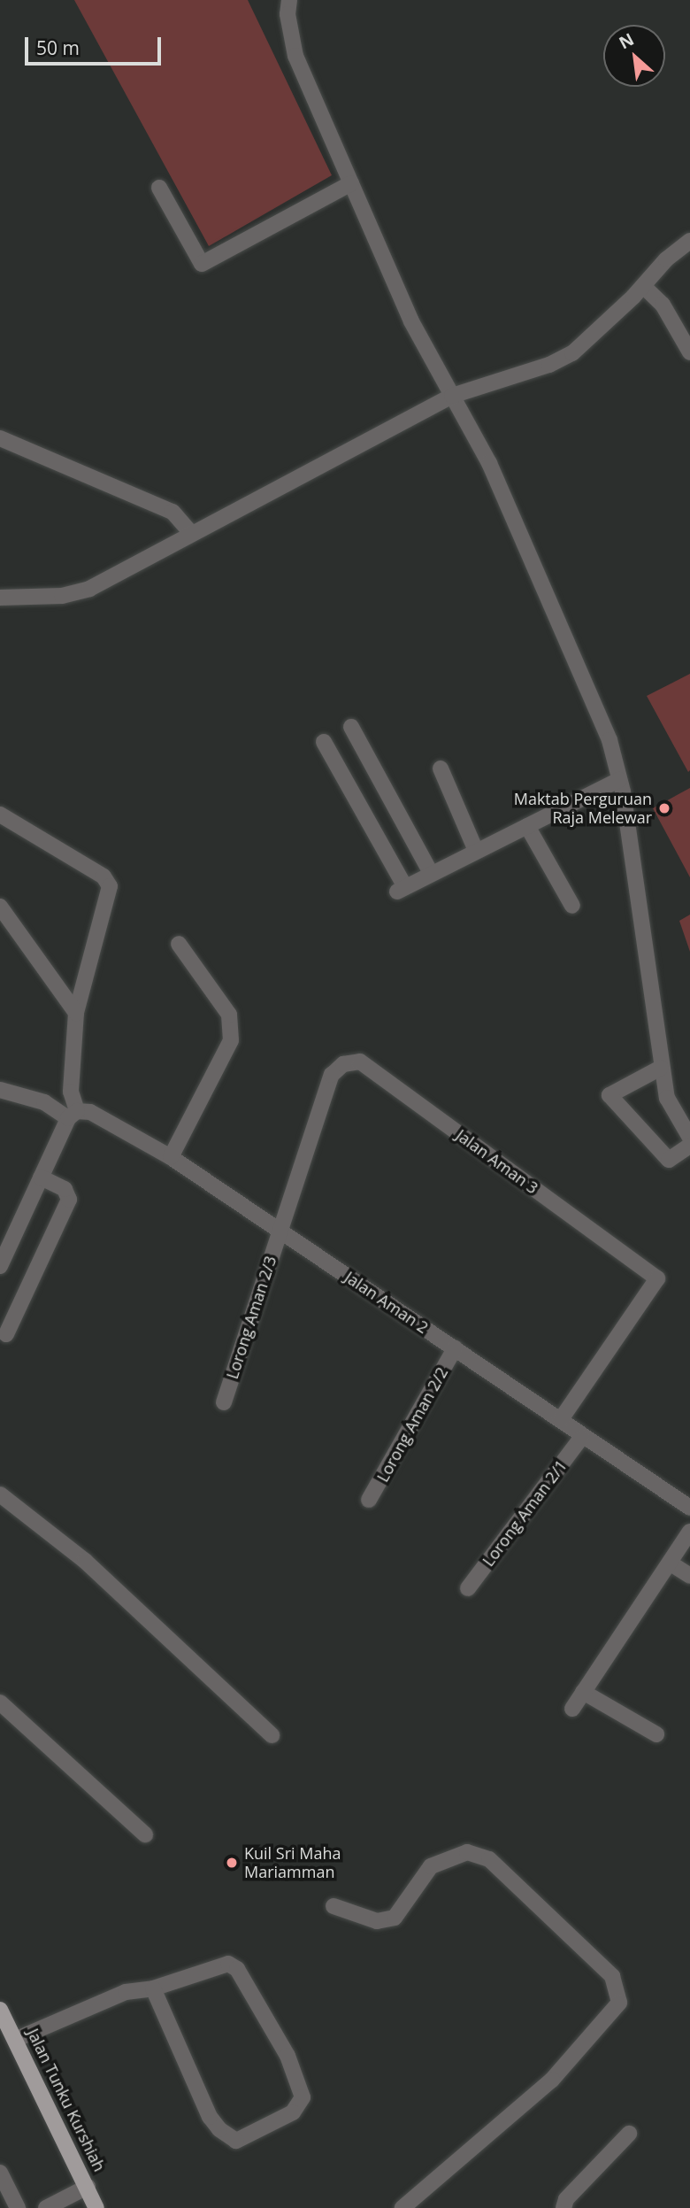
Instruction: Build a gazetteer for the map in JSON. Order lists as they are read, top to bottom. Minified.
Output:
{"streets":{"main road":["Jalan Tunku Kurshiah"],"street":["Jalan Aman 3","Jalan Aman 2","Lorong Aman 2/3","Lorong Aman 2/2","Lorong Aman 2/1"]},"crossings":[["Jalan Aman 3","Jalan Aman 2"],["Jalan Aman 3","Lorong Aman 2/3"],["Jalan Aman 2","Lorong Aman 2/3"],["Jalan Aman 2","Lorong Aman 2/2"],["Jalan Aman 2","Lorong Aman 2/1"]],"places":["Maktab Perguruan Raja Melewar","Kuil Sri Maha Mariamman"],"scale_bar":"50 m","north":"top left"}
